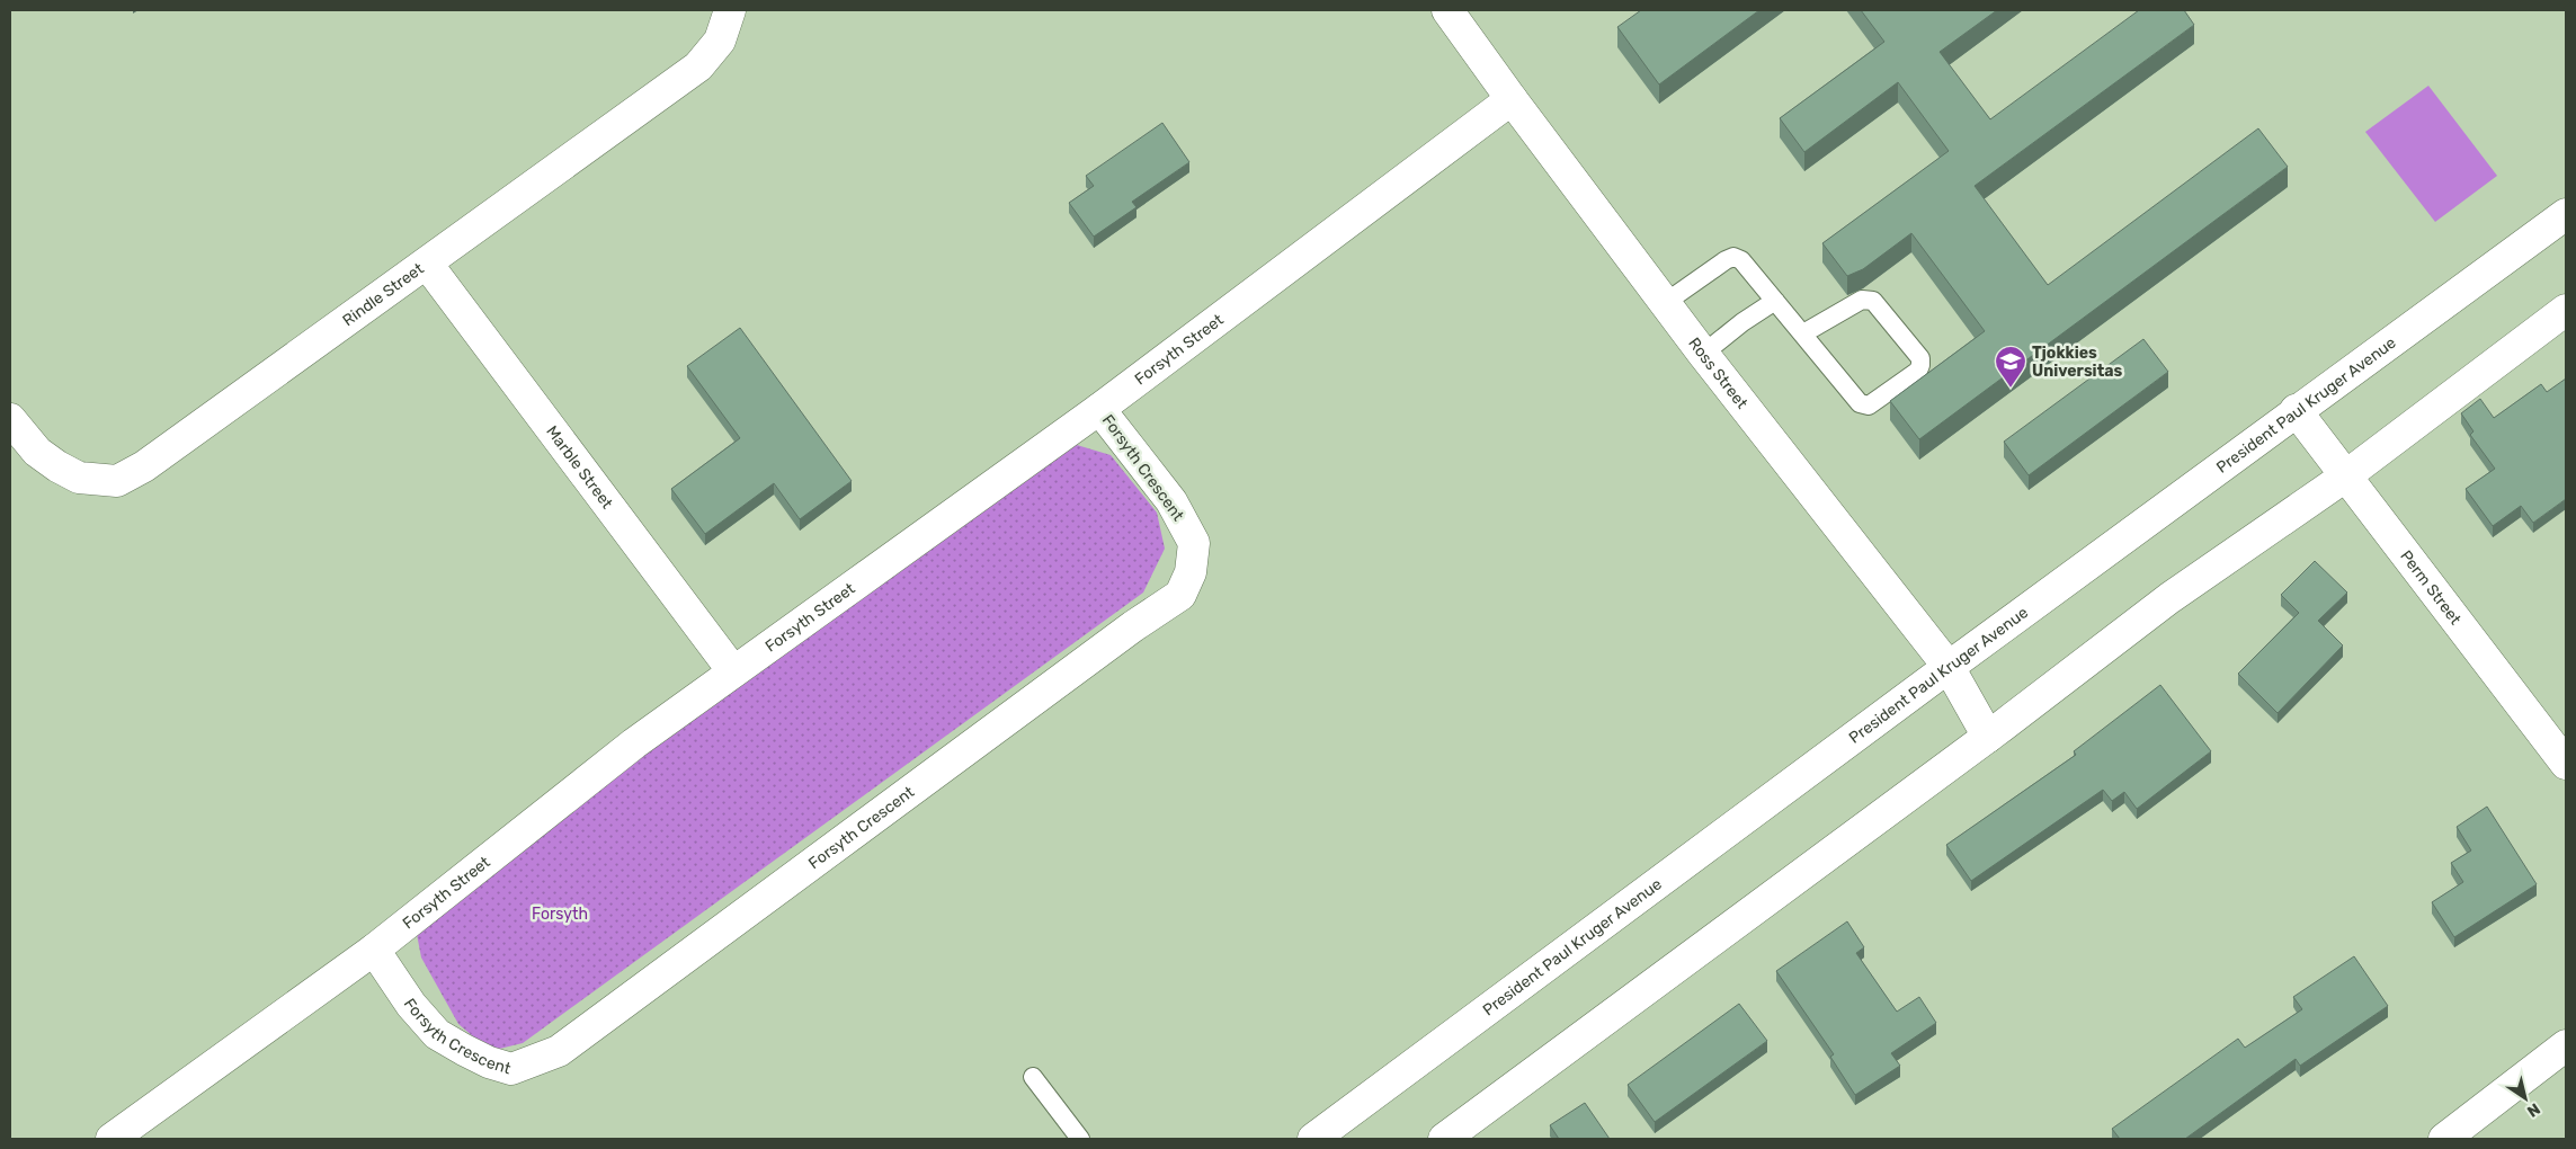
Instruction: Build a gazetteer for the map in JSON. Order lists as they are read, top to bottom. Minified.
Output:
{"streets":{"street":["Rindle Street","Forsyth Street","Ross Street","President Paul Kruger Avenue","Marble Street","Forsyth Crescent","Perm Street"]},"crossings":[["Rindle Street","Marble Street"],["Forsyth Street","Ross Street"],["Forsyth Street","Marble Street"],["Forsyth Street","Forsyth Crescent"],["Ross Street","President Paul Kruger Avenue"],["President Paul Kruger Avenue","Perm Street"]],"parks":["Forsyth"],"places":{"school or university":["Tjokkies Universitas"]},"north":"bottom right"}
